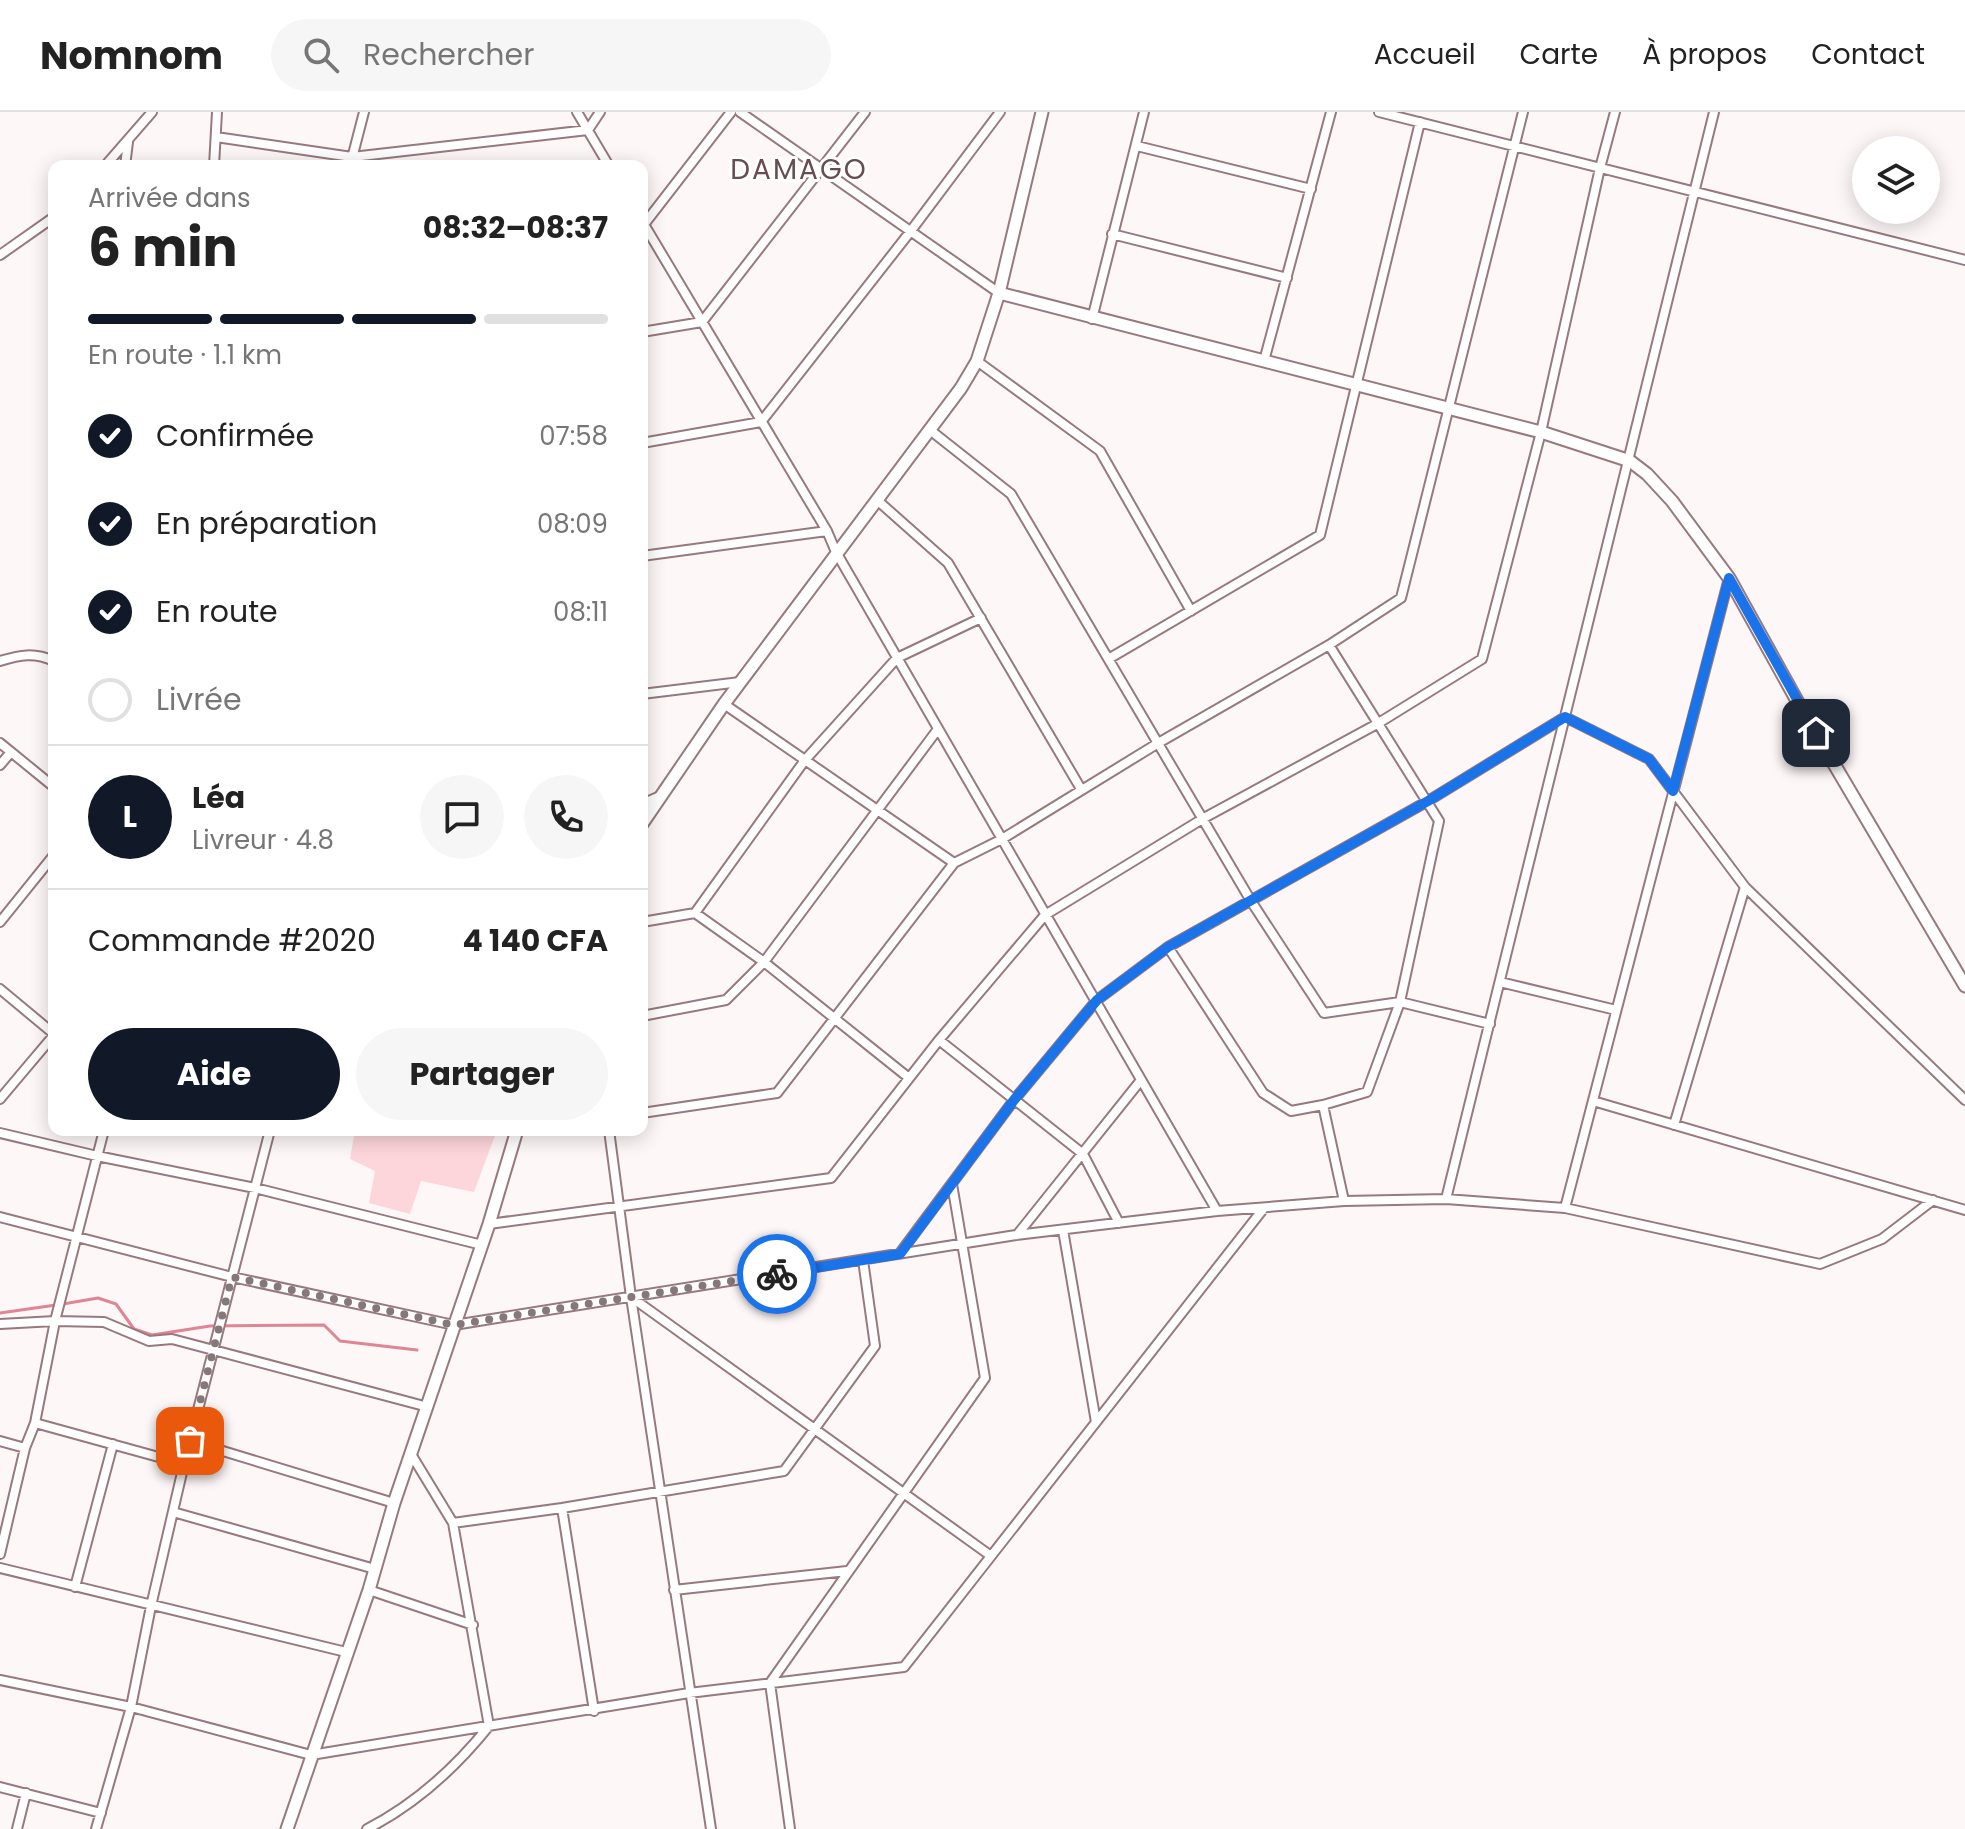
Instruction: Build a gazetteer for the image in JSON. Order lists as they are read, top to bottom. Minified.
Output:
{"districts":["DAMAGO"],"page":{"header":"Nomnom","search":"Rechercher","nav":["Accueil","Carte","À propos","Contact"],"heading":["6 min","Arrivée dans","08:32–08:37"],"panel":["Léa","Livreur · 4.8","Commande #2020","4 140 CFA"],"bar":"En route · 1.1 km","list":[["Confirmée","07:58"],["En préparation","08:09"],["En route","08:11"],"Livrée"],"round":"L","buttons":["Aide","Partager"]}}
